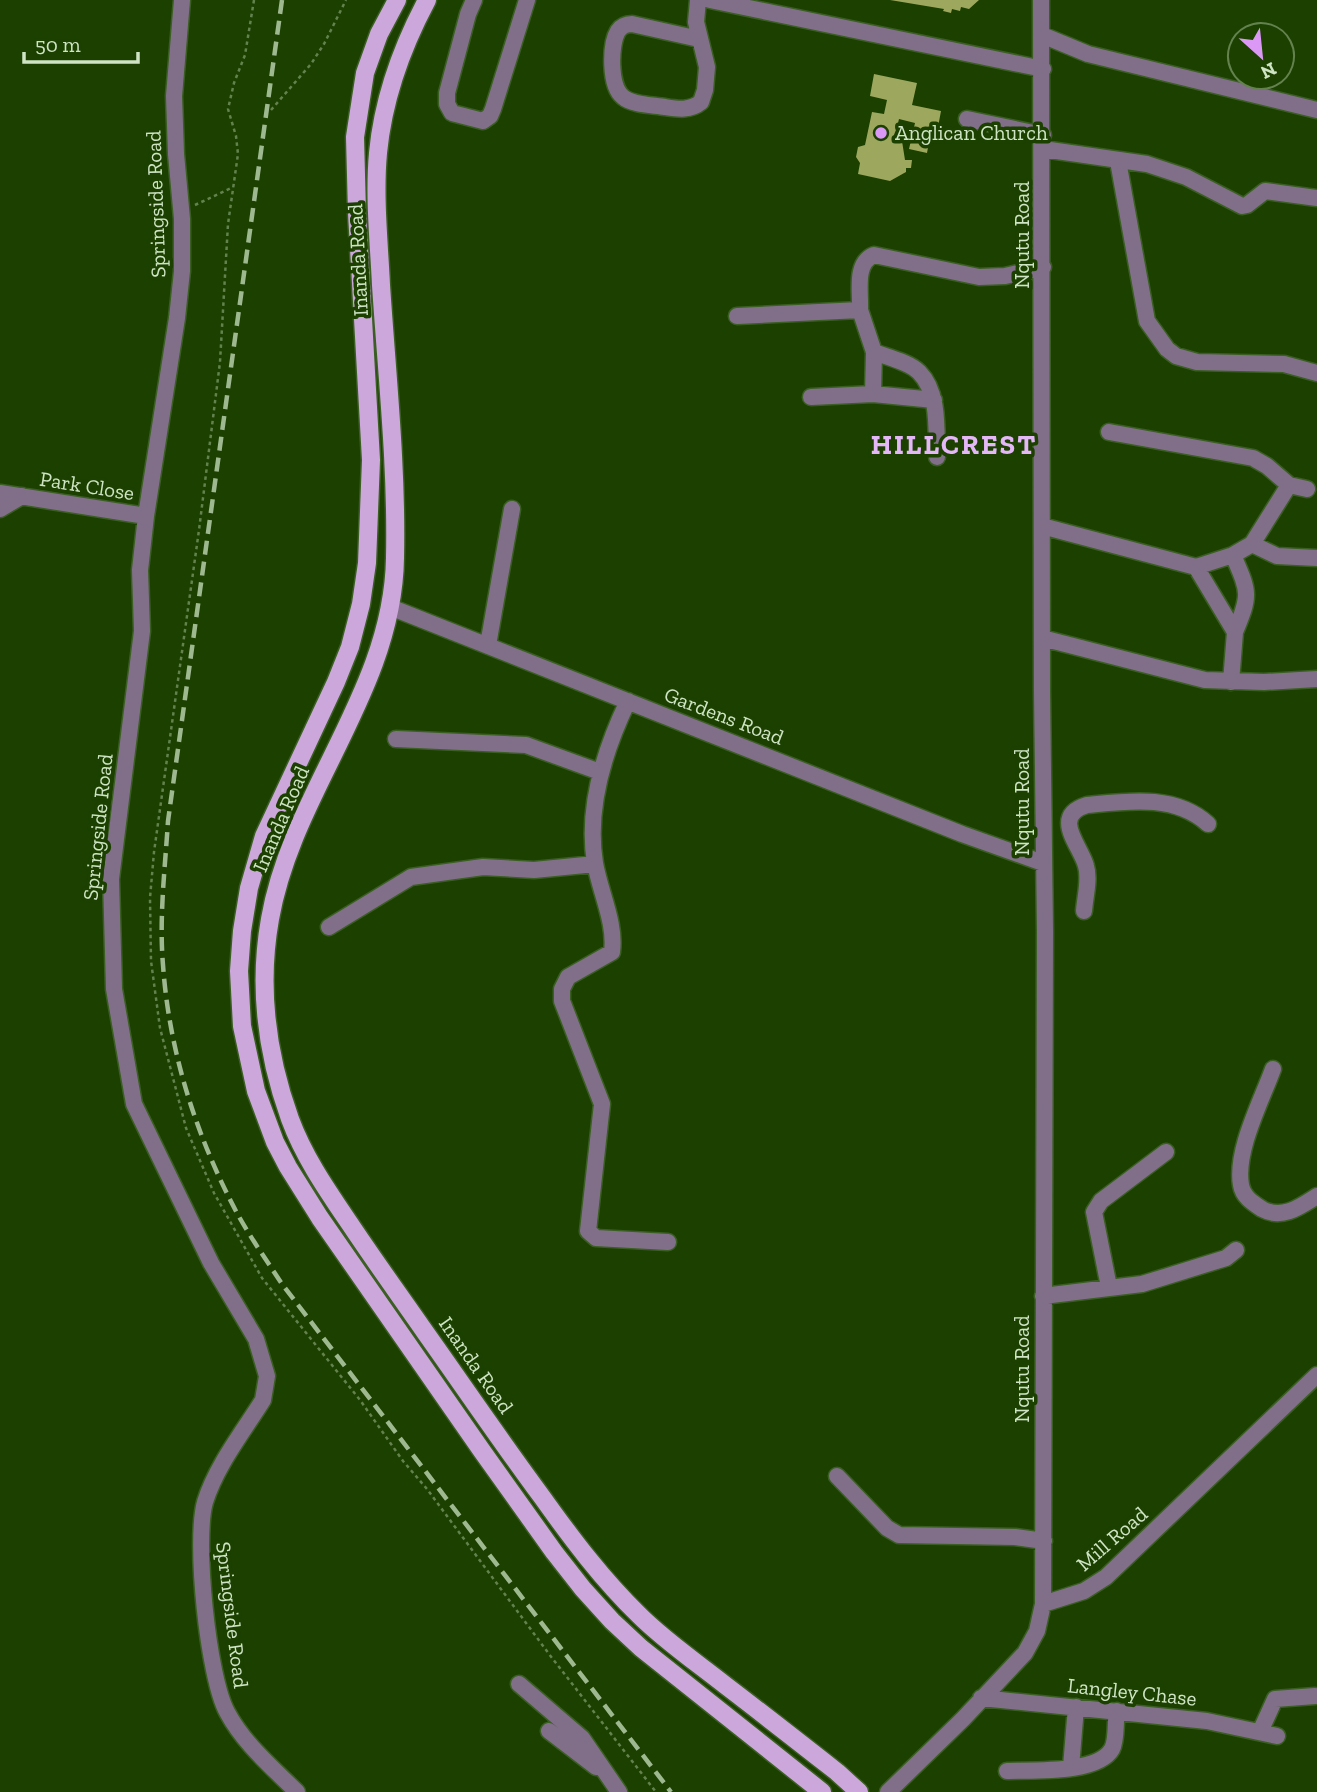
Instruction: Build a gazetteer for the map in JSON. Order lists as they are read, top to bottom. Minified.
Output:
{"streets":{"main road":["Inanda Road"],"street":["Springside Road","Nqutu Road","Park Close","Gardens Road","Mill Road","Langley Chase"]},"crossings":[["Springside Road","Park Close"],["Nqutu Road","Gardens Road"],["Nqutu Road","Mill Road"],["Inanda Road","Gardens Road"]],"districts":["HILLCREST"],"places":["Anglican Church"],"scale_bar":"50 m","north":"bottom right"}
